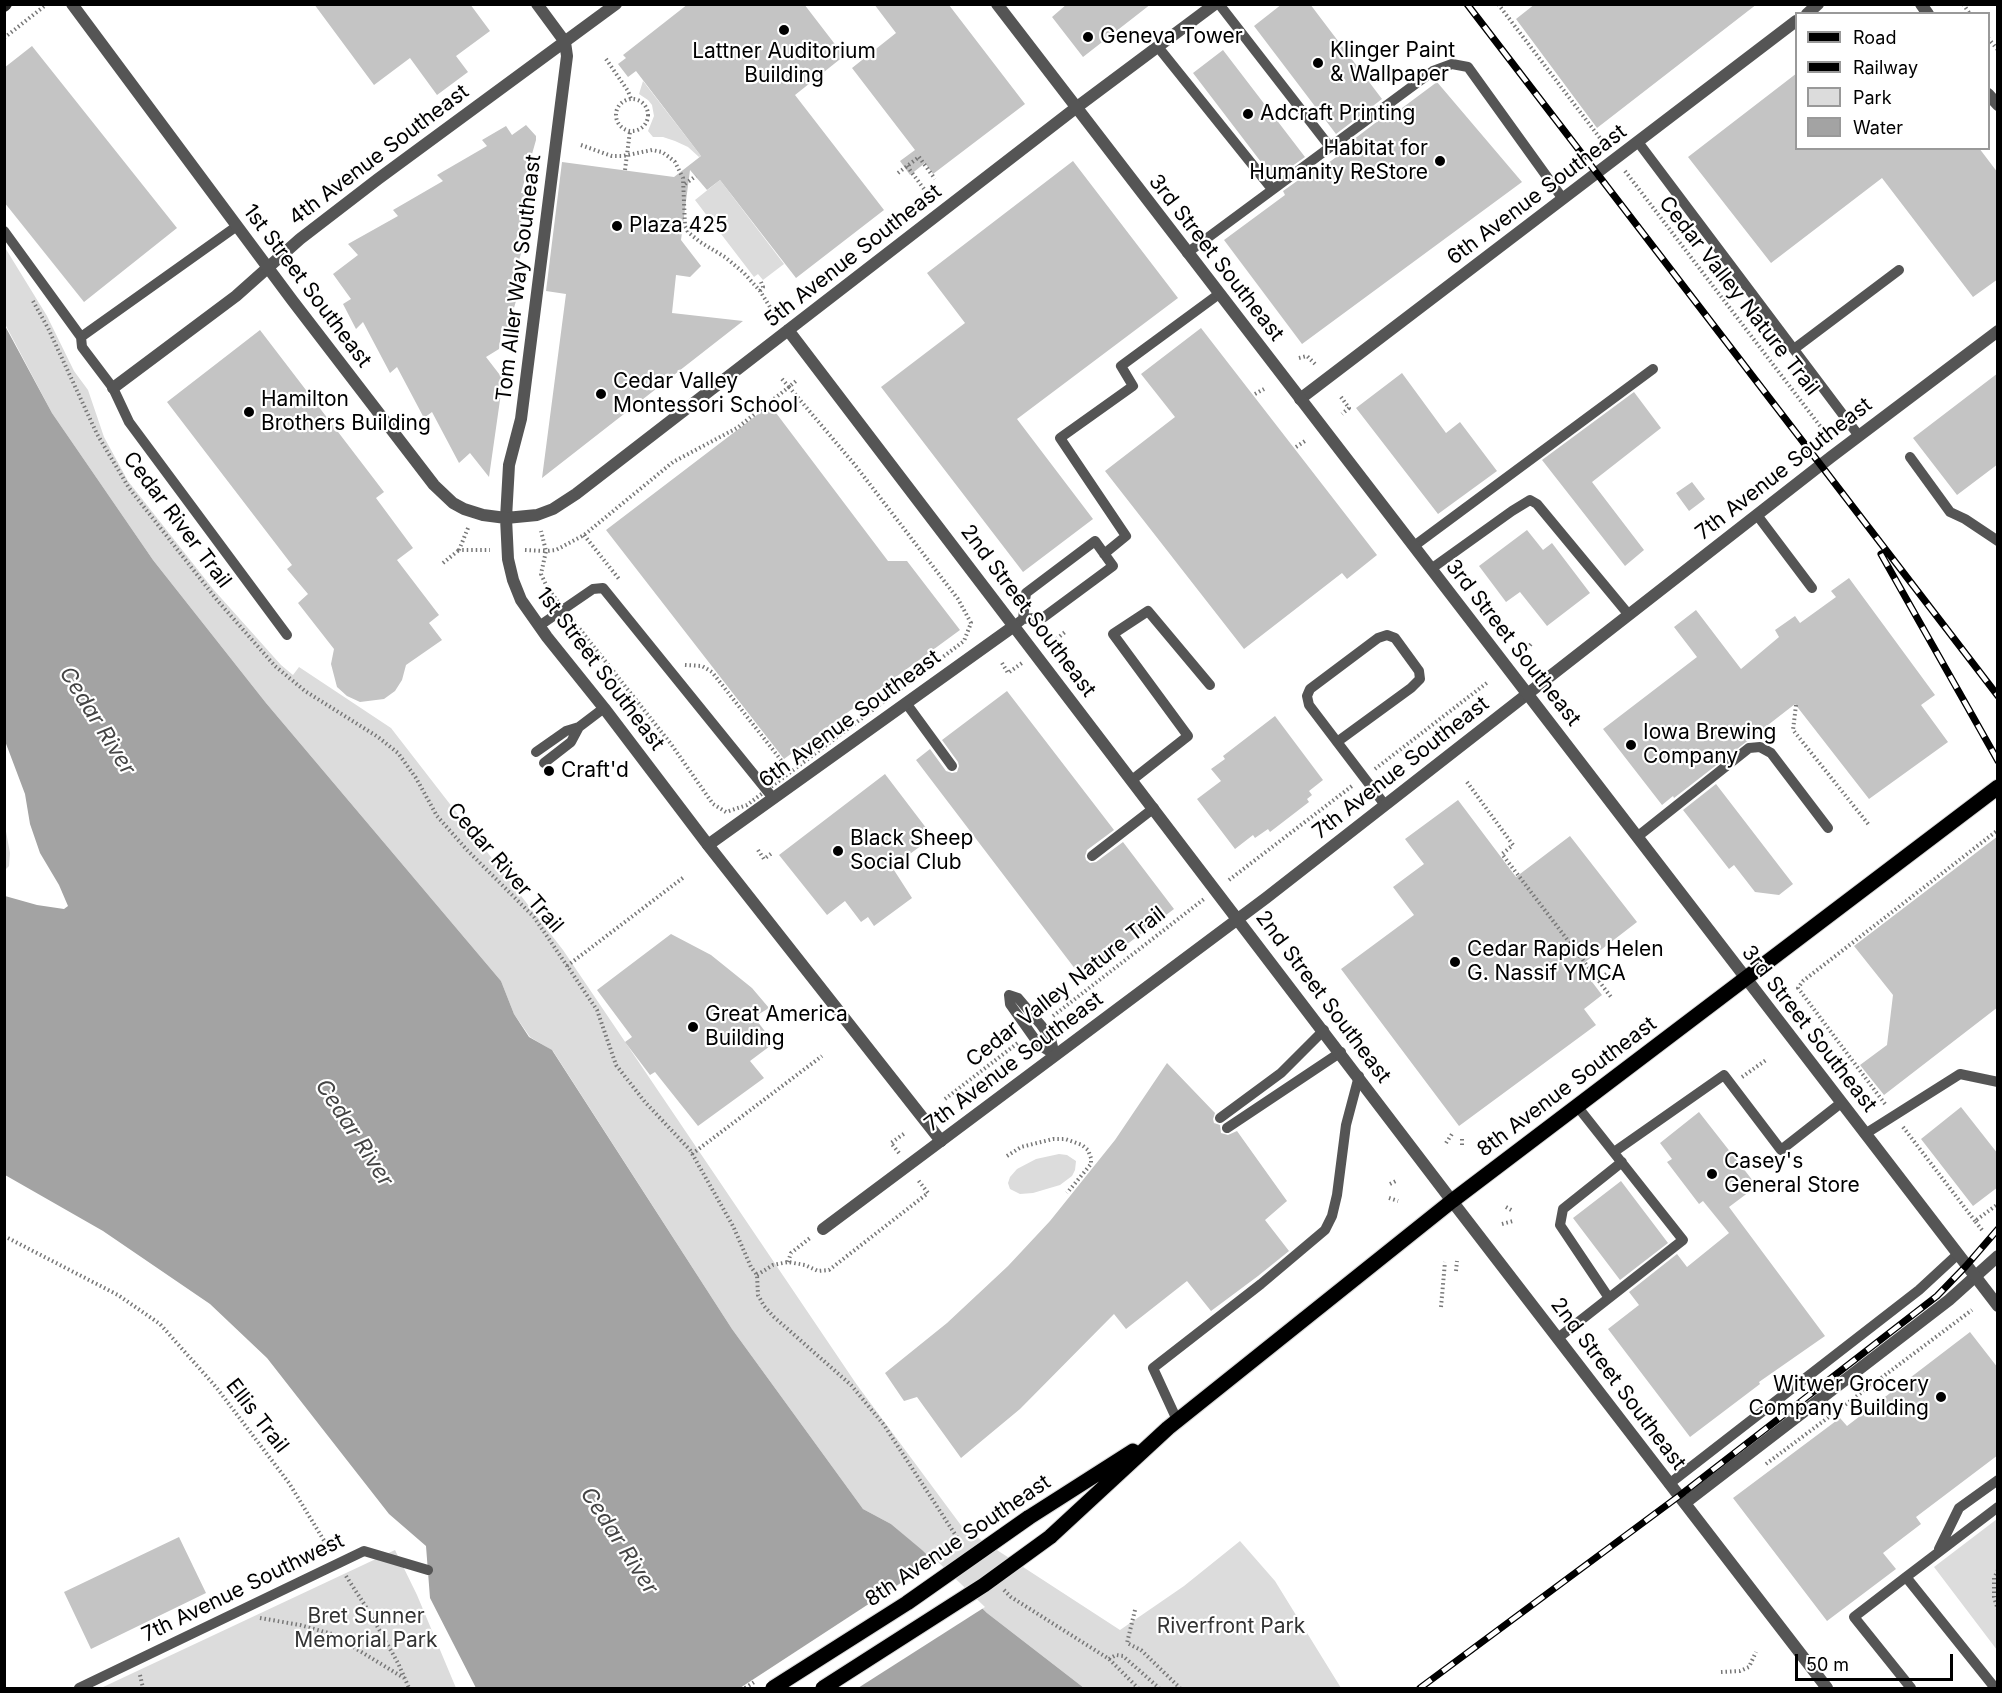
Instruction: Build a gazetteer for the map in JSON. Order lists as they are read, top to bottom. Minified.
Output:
{"streets":{"main road":["8th Avenue Southeast"],"street":["4th Avenue Southeast","6th Avenue Southeast","5th Avenue Southeast","3rd Street Southeast","Tom Aller Way Southeast","1st Street Southeast","7th Avenue Southeast","2nd Street Southeast"],"lane":["7th Avenue Southwest"],"path":["Cedar Valley Nature Trail","Cedar River Trail","Ellis Trail"]},"crossings":[["4th Avenue Southeast","Tom Aller Way Southeast"],["4th Avenue Southeast","1st Street Southeast"],["6th Avenue Southeast","3rd Street Southeast"],["6th Avenue Southeast","1st Street Southeast"],["6th Avenue Southeast","2nd Street Southeast"],["5th Avenue Southeast","3rd Street Southeast"],["5th Avenue Southeast","Tom Aller Way Southeast"],["5th Avenue Southeast","1st Street Southeast"],["5th Avenue Southeast","2nd Street Southeast"],["3rd Street Southeast","7th Avenue Southeast"],["3rd Street Southeast","8th Avenue Southeast"],["Tom Aller Way Southeast","1st Street Southeast"],["1st Street Southeast","7th Avenue Southeast"],["7th Avenue Southeast","2nd Street Southeast"],["2nd Street Southeast","8th Avenue Southeast"],["Ellis Trail","7th Avenue Southwest"]],"water":["Cedar River"],"parks":["Bret Sunner Memorial Park","Riverfront Park"],"places":["Lattner Auditorium Building","Geneva Tower","Klinger Paint & Wallpaper","Adcraft Printing","Habitat for Humanity ReStore","Plaza 425","Cedar Valley Montessori School","Hamilton Brothers Building","Iowa Brewing Company","Craft'd","Black Sheep Social Club","Cedar Rapids Helen G. Nassif YMCA","Great America Building","Casey's General Store","Witwer Grocery Company Building"],"legend":["Road","Railway","Park","Water"],"scale_bar":"50 m"}
